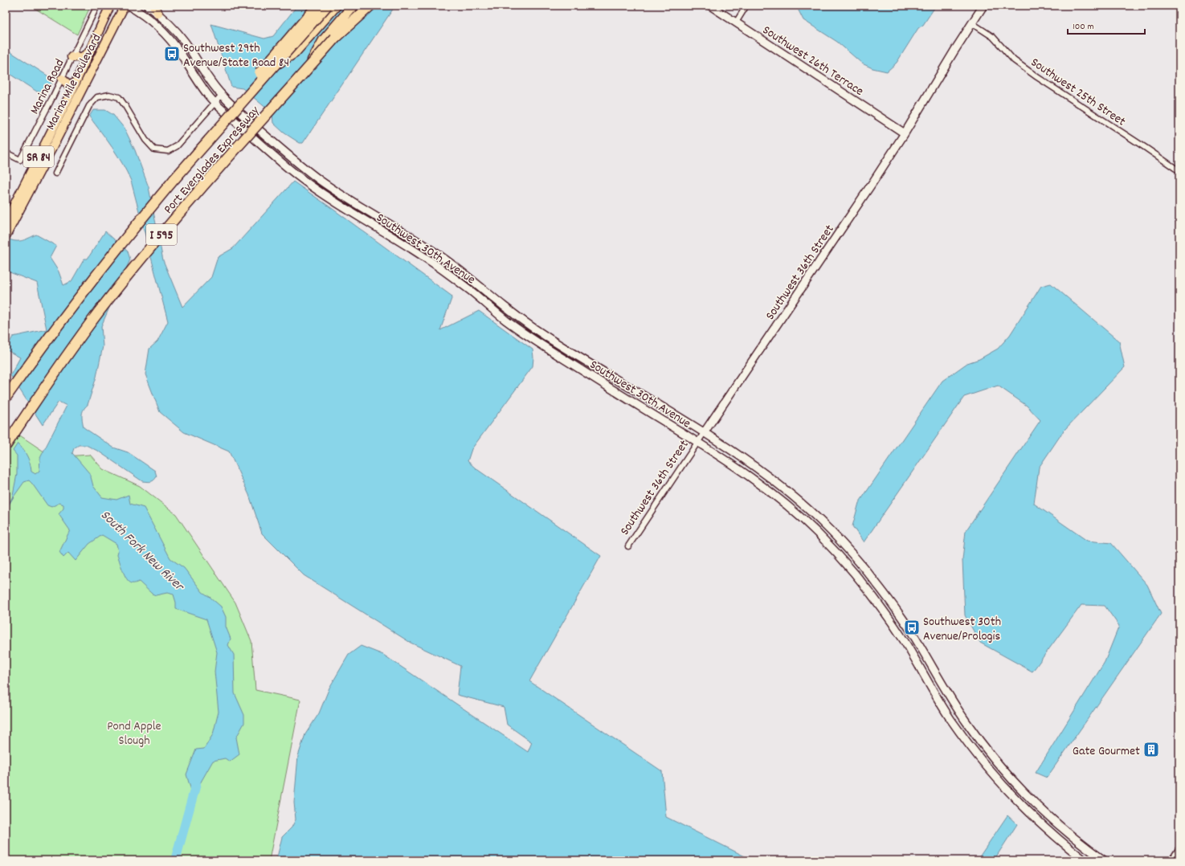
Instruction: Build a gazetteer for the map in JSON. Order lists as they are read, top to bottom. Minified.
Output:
{"streets":{"highway":["Port Everglades Expressway","I 595"],"main road":["Southwest 26th Terrace","Marina Mile Boulevard","SR 84","Southwest 30th Avenue","Southwest 36th Street"],"street":["Marina Road","Southwest 25th Street"]},"crossings":[["Southwest 26th Terrace","Southwest 36th Street"],["Southwest 25th Street","Southwest 36th Street"],["Southwest 30th Avenue","Southwest 36th Street"]],"water":["South Fork New River"],"parks":["Pond Apple Slough"],"places":{"bus stop":["Southwest 29th Avenue/State Road 84","Southwest 30th Avenue/Prologis"],"building":["Gate Gourmet"]},"scale_bar":"100 m"}
